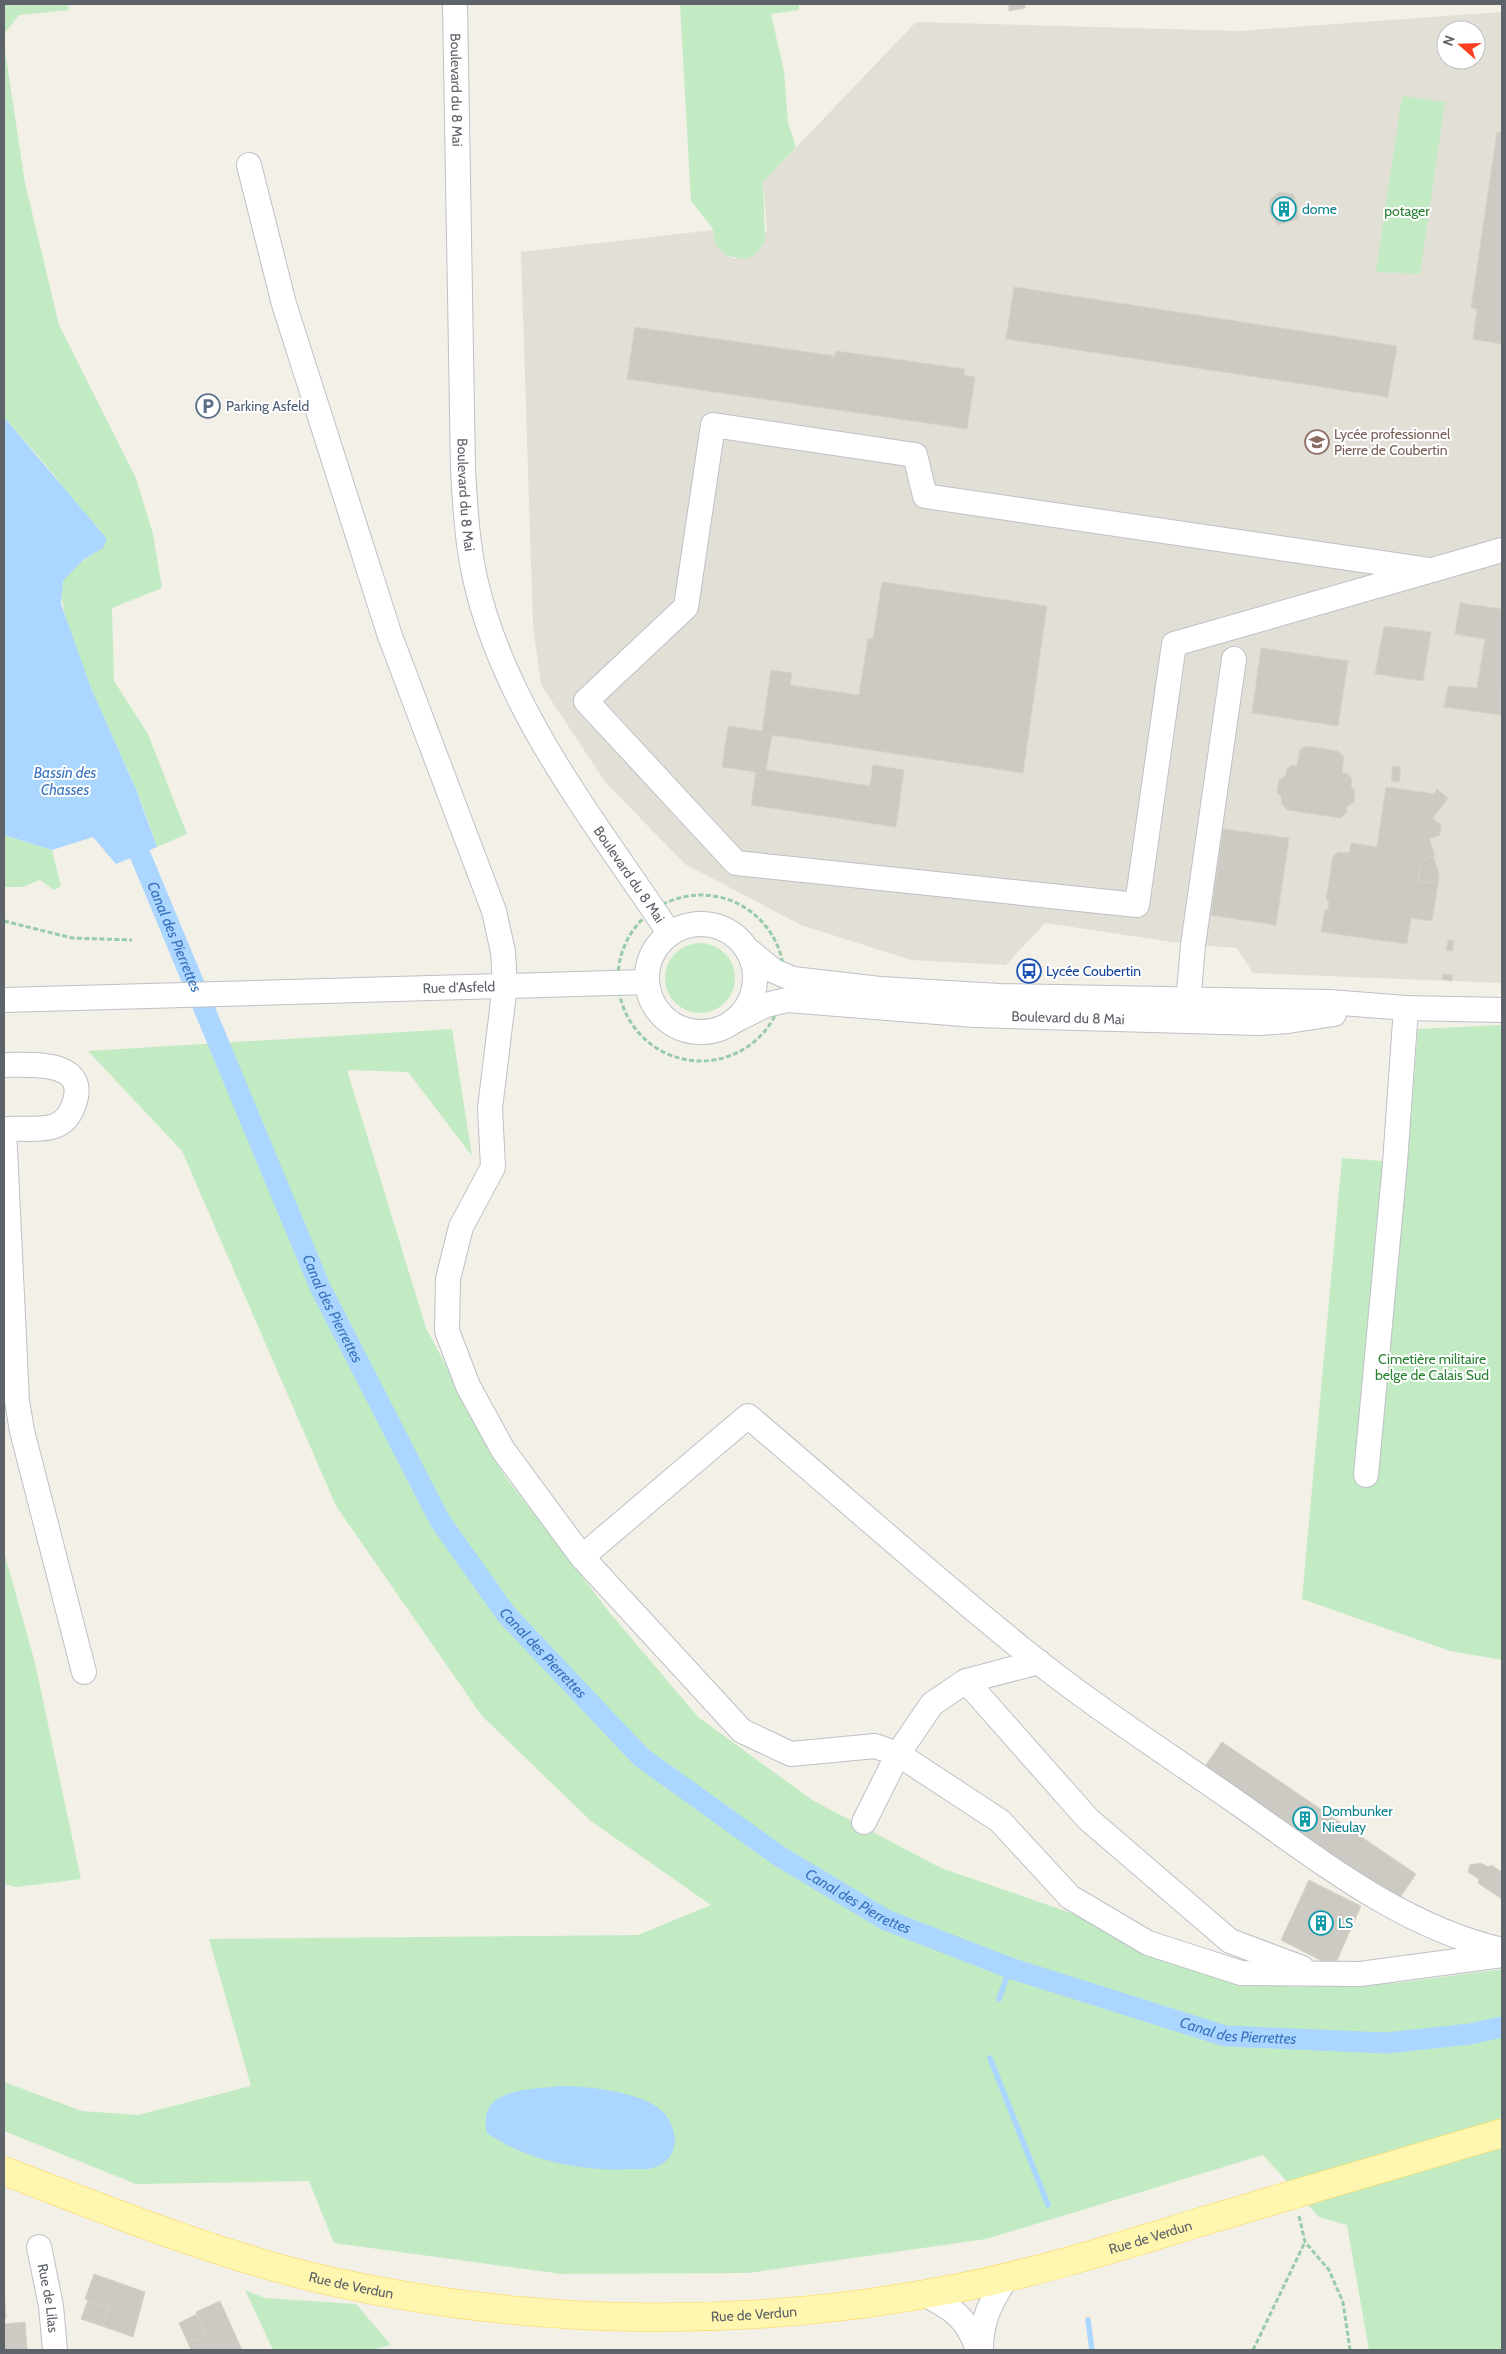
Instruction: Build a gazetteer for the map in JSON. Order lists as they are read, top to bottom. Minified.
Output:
{"streets":{"main road":["Rue de Verdun"],"street":["Boulevard du 8 Mai","Rue d'Asfeld","Rue de Lilas"]},"crossings":[["Boulevard du 8 Mai","Rue d'Asfeld"]],"water":["Bassin des Chasses","Canal des Pierrettes"],"parks":["potager","Cimetière militaire belge de Calais Sud"],"places":{"building":["dome","Dombunker Nieulay","LS"],"parking":["Parking Asfeld"],"school or university":["Lycée professionnel Pierre de Coubertin"],"bus stop":["Lycée Coubertin"]},"north":"left"}
